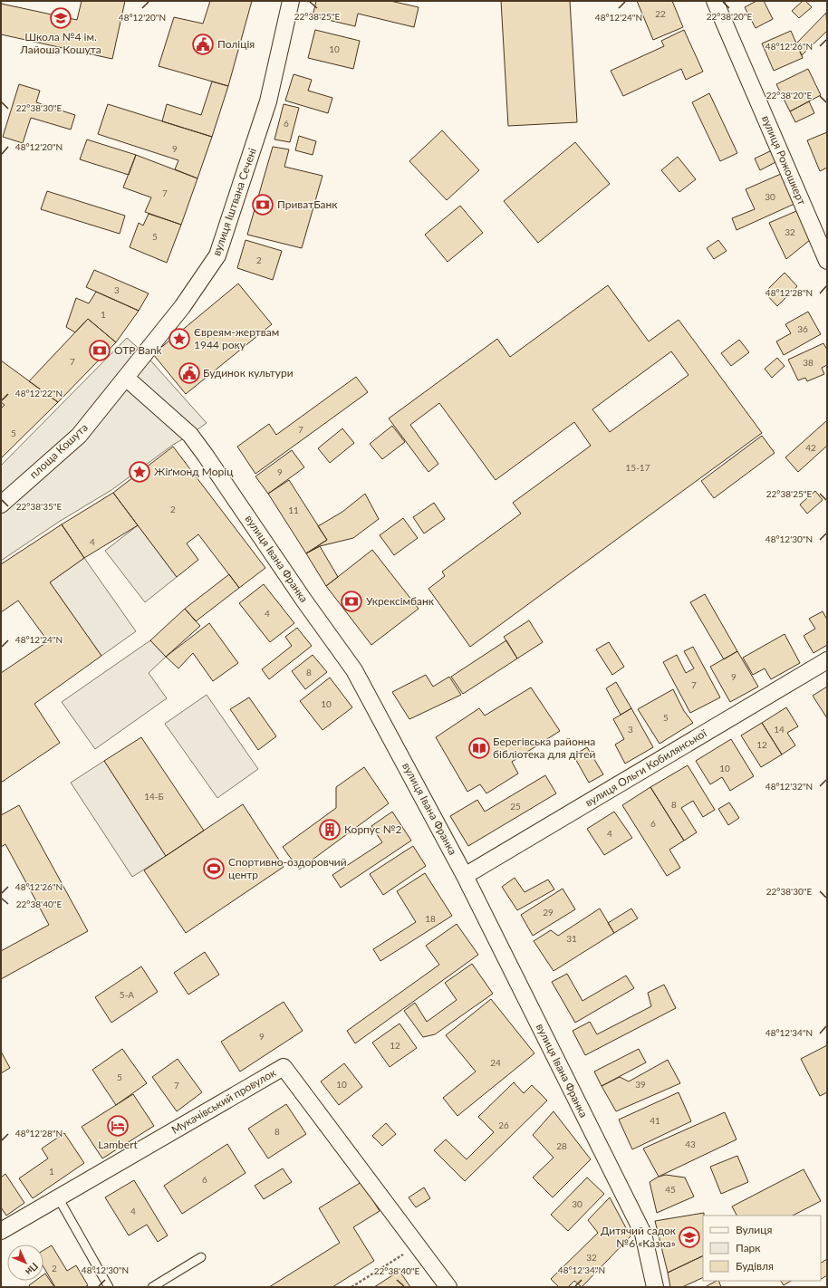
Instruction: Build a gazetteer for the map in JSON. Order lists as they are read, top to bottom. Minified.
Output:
{"streets":{"street":["вулиця Рожошкерт","вулиця Іштвана Сечені","площа Кошута","вулиця Івана Франка","вулиця Ольги Кобилянської","Мукачівський провулок"]},"crossings":[["вулиця Іштвана Сечені","площа Кошута"],["вулиця Іштвана Сечені","вулиця Івана Франка"],["площа Кошута","вулиця Івана Франка"],["вулиця Івана Франка","вулиця Ольги Кобилянської"]],"places":{"school or university":["Школа №4 ім. Лайоша Кошута","Дитячий садок №6 «Казка»"],"public building":["Поліція","Будинок культури"],"bank":["ПриватБанк","OTP Bank","Укрексімбанк"],"place":["Євреям-жертвам 1944 року","Жіґмонд Моріц"],"library":["Берегівська районна бібліотека для дітей"],"building":["Корпус №2"],"sports":["Спортивно-оздоровчий центр"],"hotel":["Lambert"]},"house_numbers":["22","10","6","9","7","30","32","5","2","3","1","36","7","38","7","5","42","15-17","9","2","11","4","4","8","9","7","10","5","3","14","12","10","14-Б","8","25","6","4","29","18","31","5-А","9","12","24","5","10","39","7","41","26","8","43","28","1","6","45","30","4","32","2"],"legend":["Вулиця","Парк","Будівля"],"north":"bottom right","coordinates":["22°38'25\"E","22°38'20\"E","48°12'20\"N","48°12'24\"N","48°12'26\"N","22°38'30\"E","48°12'28\"N","48°12'22\"N","22°38'35\"E","48°12'30\"N","48°12'32\"N","22°38'40\"E","48°12'34\"N"]}
